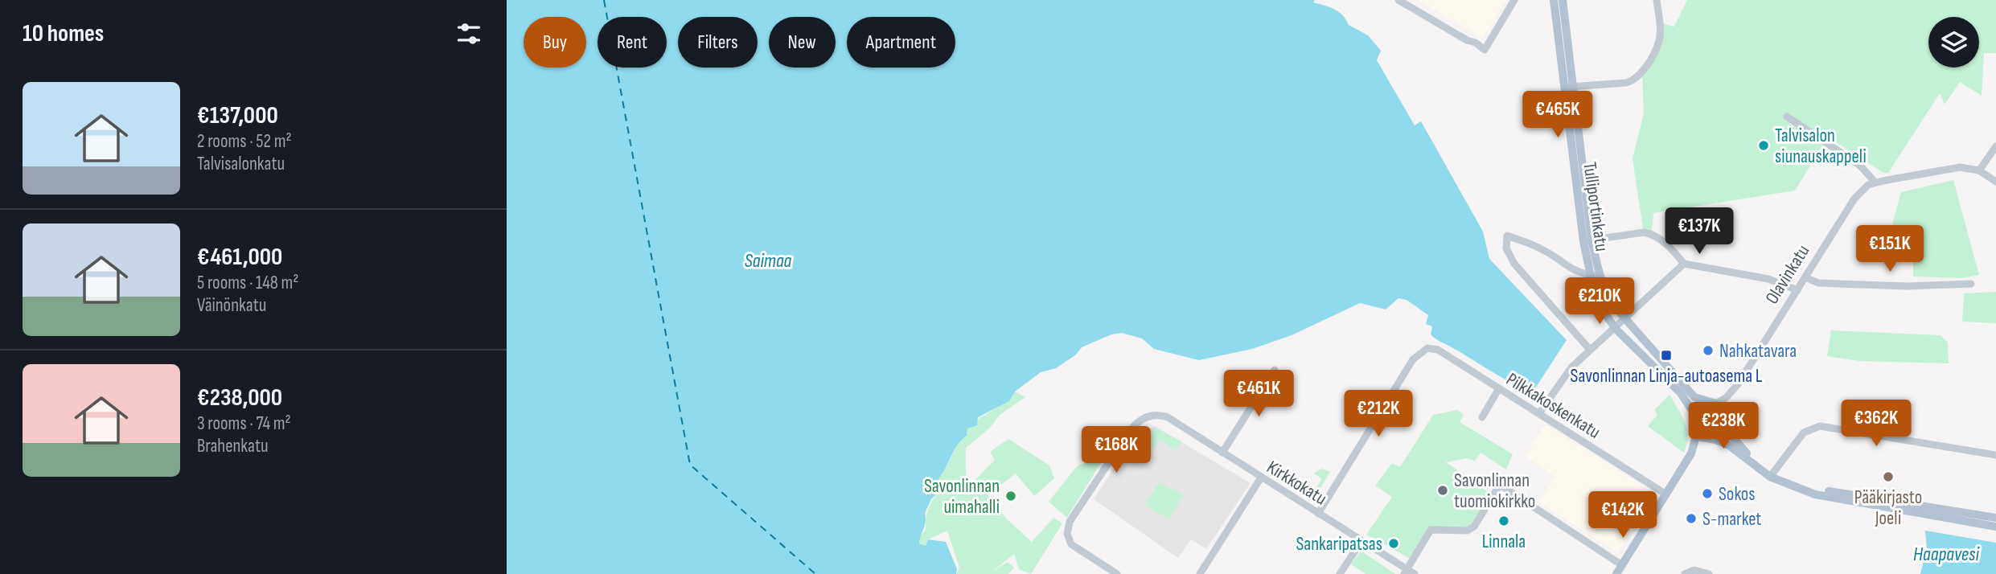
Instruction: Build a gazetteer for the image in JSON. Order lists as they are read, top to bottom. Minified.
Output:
{"streets":{"main road":["Tulliportinkatu"],"street":["Olavinkatu","Pilkkakoskenkatu","Kirkkokatu"]},"crossings":[["Tulliportinkatu","Olavinkatu"],["Pilkkakoskenkatu","Kirkkokatu"]],"water":["Saimaa","Haapavesi"],"places":{"other":["Talvisalon siunauskappeli","Nahkatavara","Pääkirjasto Joeli","Savonlinnan tuomiokirkko","Sokos","Savonlinnan uimahalli","S-market","Linnala","Sankaripatsas"],"transit":["Savonlinnan Linja-autoasema L"]},"page":{"heading":"10 homes","chip":["Buy","Rent","Filters","New","Apartment"],"list":[{"name":"€137,000","note":"2 rooms · 52 m² · Talvisalonkatu"},{"name":"€461,000","note":"5 rooms · 148 m² · Väinönkatu"},{"name":"€238,000","note":"3 rooms · 74 m² · Brahenkatu"}],"price":["€465K","€137K","€151K","€210K","€461K","€212K","€362K","€238K","€168K","€142K"]}}
